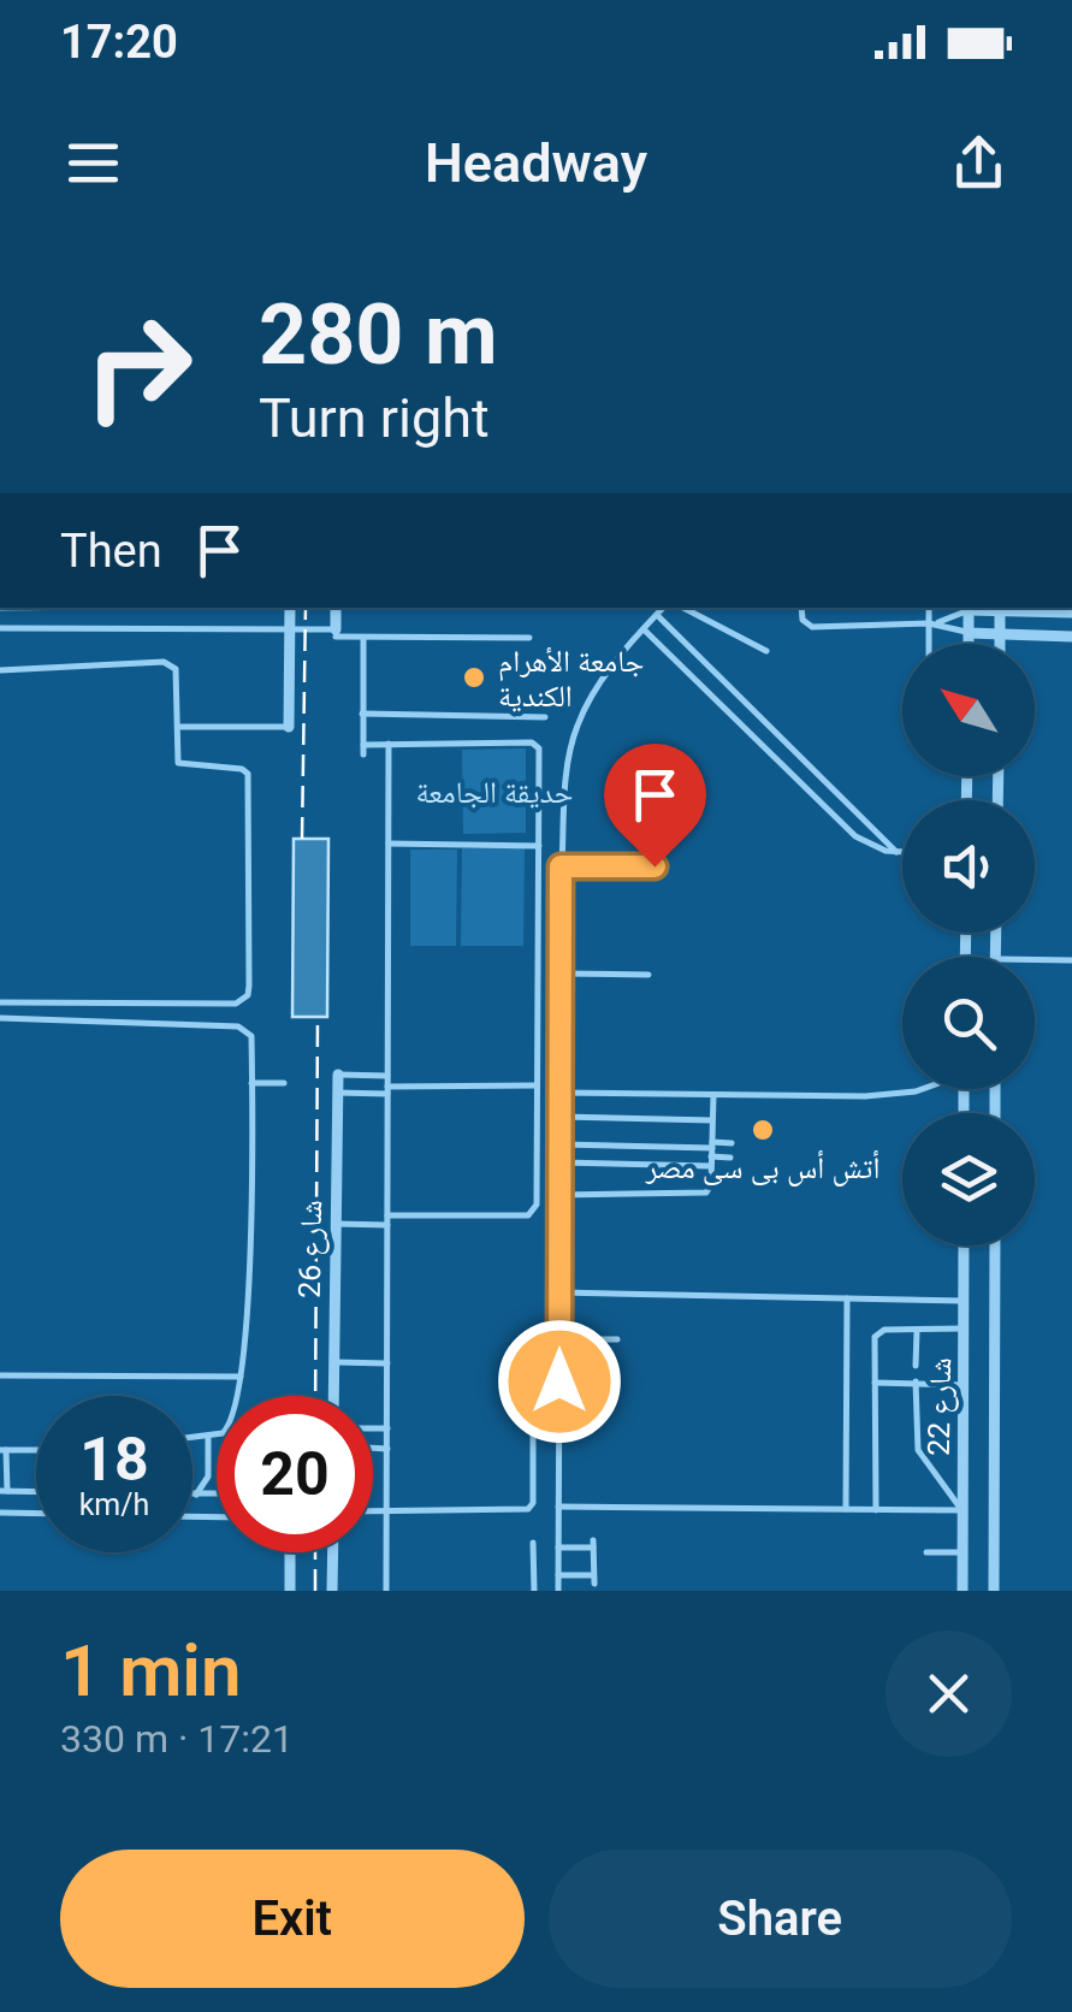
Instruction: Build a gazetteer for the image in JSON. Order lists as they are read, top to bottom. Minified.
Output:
{"streets":{"street":["شارع 26","شارع 22"]},"parks":["حديقة الجامعة"],"places":["جامعة الأهرام الكندية","أتش أس بى سى مصر"],"north":"top left","page":{"status":"17:20","header":"Headway","turn":["280 m","Turn right"],"then":"Then","speed":"18 km/h","limit":"20","heading":["1 min","330 m · 17:21"],"buttons":["Exit","Share"]}}
